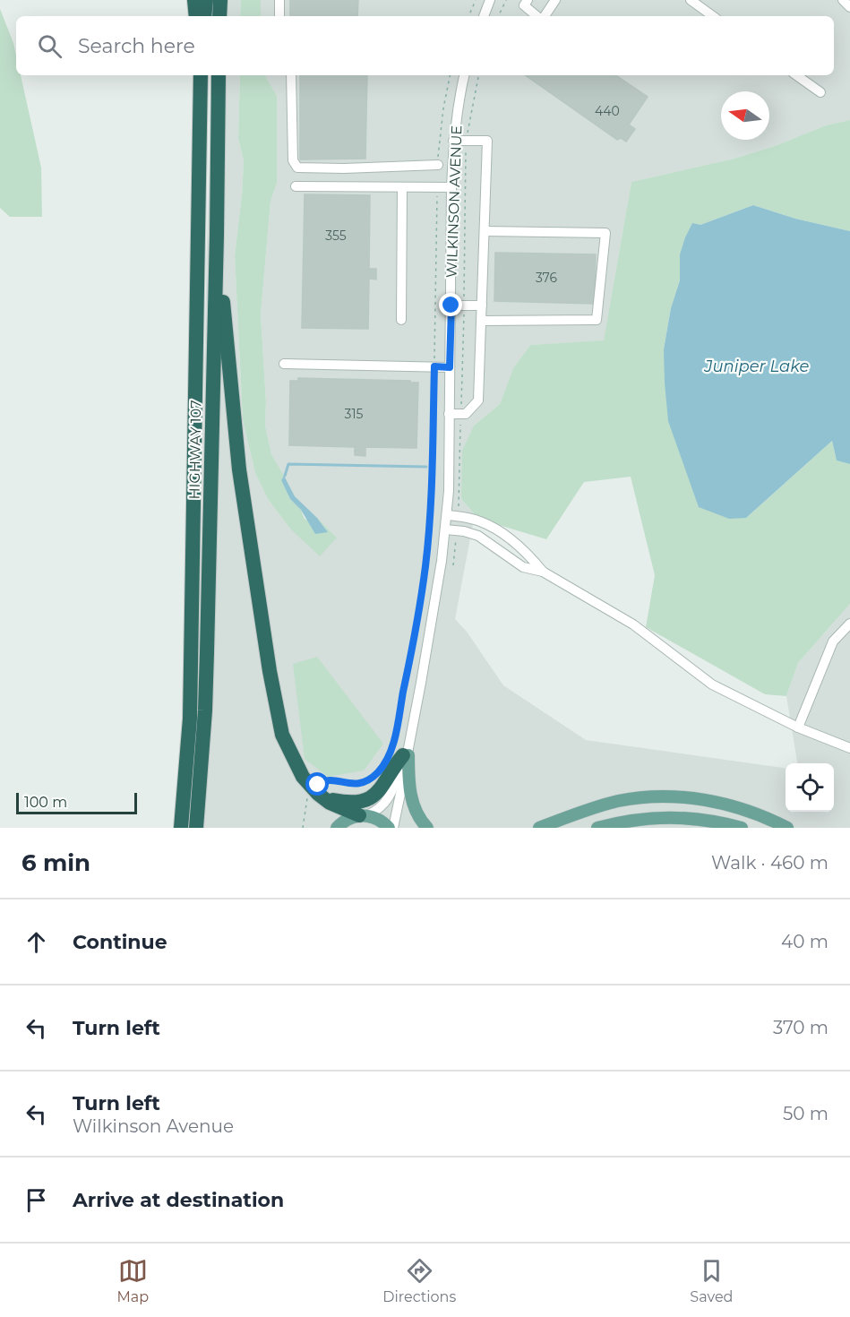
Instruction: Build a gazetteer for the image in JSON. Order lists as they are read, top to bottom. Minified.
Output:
{"streets":{"highway":["HIGHWAY 107"],"street":["WILKINSON AVENUE"]},"water":["Juniper Lake"],"house_numbers":["440","355","376","315"],"scale_bar":"100 m","north":"left","page":{"search":"Search here","scale":"100 m","heading":["6 min","Walk · 460 m"],"list":[["Continue","40 m"],["Turn left","370 m"],["Turn left","Wilkinson Avenue","50 m"],"Arrive at destination"],"nav":["Map","Directions","Saved"]}}
